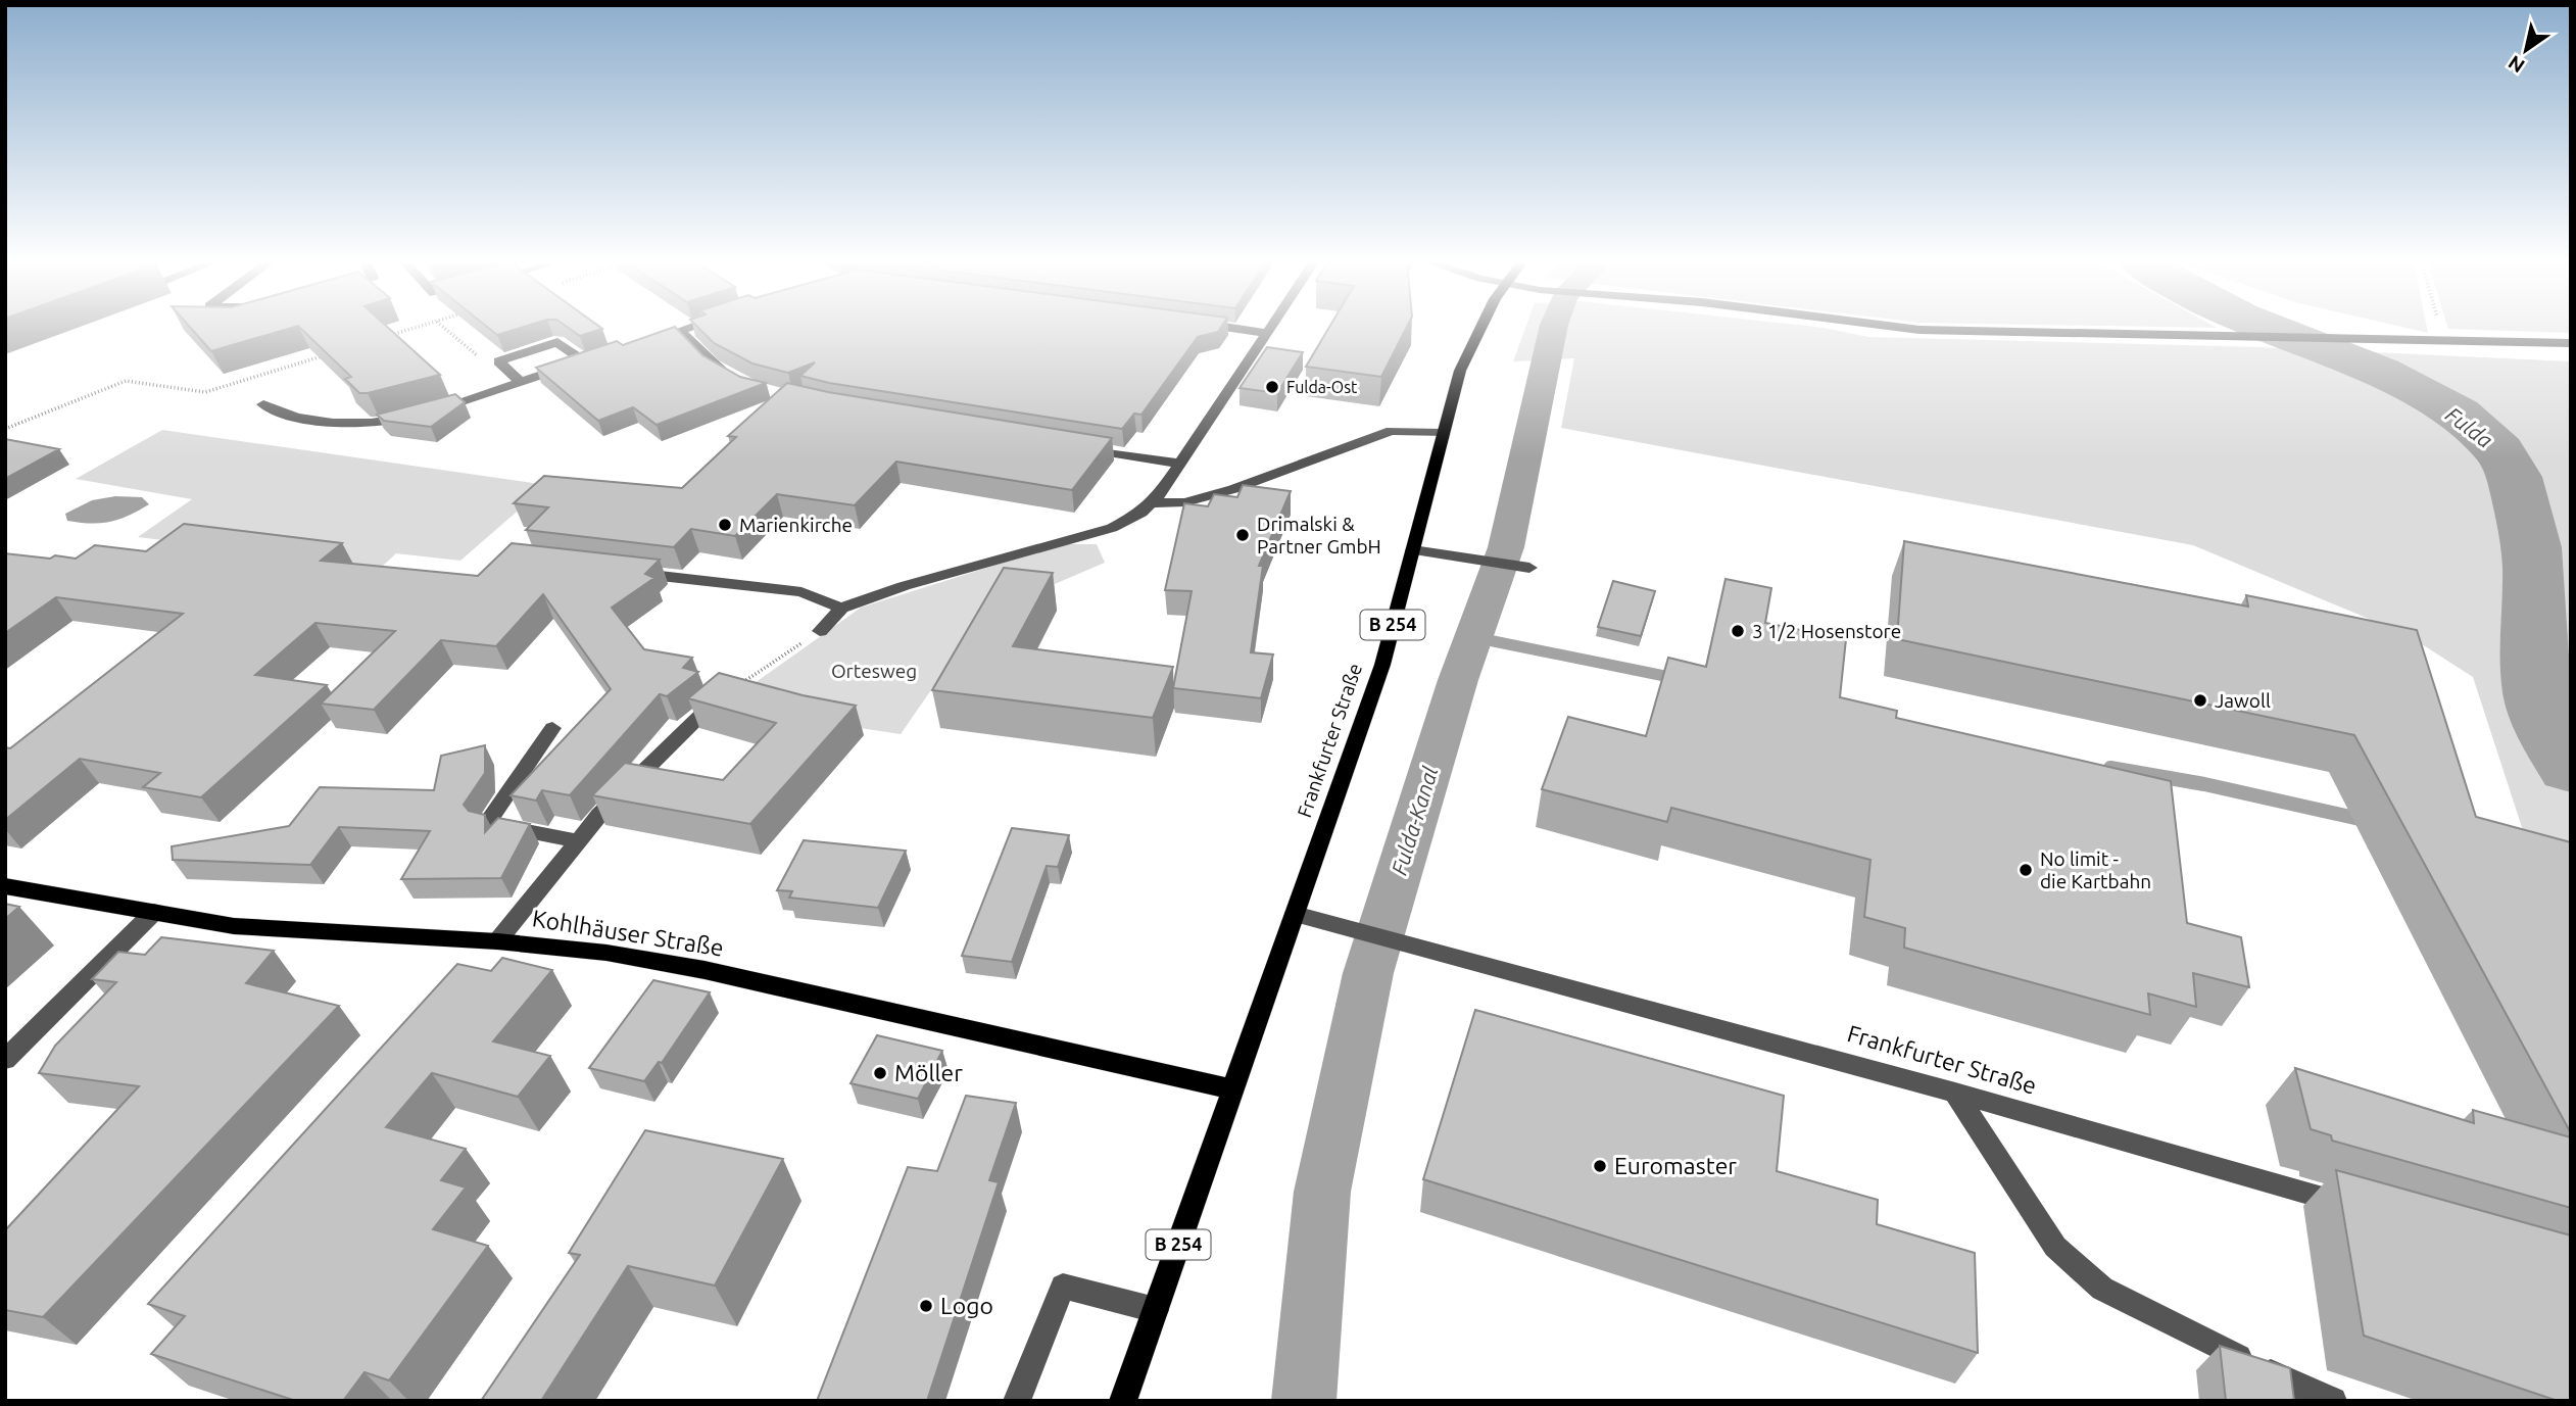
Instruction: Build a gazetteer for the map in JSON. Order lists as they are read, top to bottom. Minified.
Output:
{"streets":{"main road":["B 254","Frankfurter Straße","Kohlhäuser Straße"]},"crossings":[["Frankfurter Straße","Kohlhäuser Straße"]],"water":["Fulda","Fulda-Kanal"],"parks":["Ortesweg"],"places":["Fulda-Ost","Marienkirche","Drimalski & Partner GmbH","3 1/2 Hosenstore","Jawoll","No limit - die Kartbahn","Möller","Euromaster","Logo"],"north":"bottom left"}
